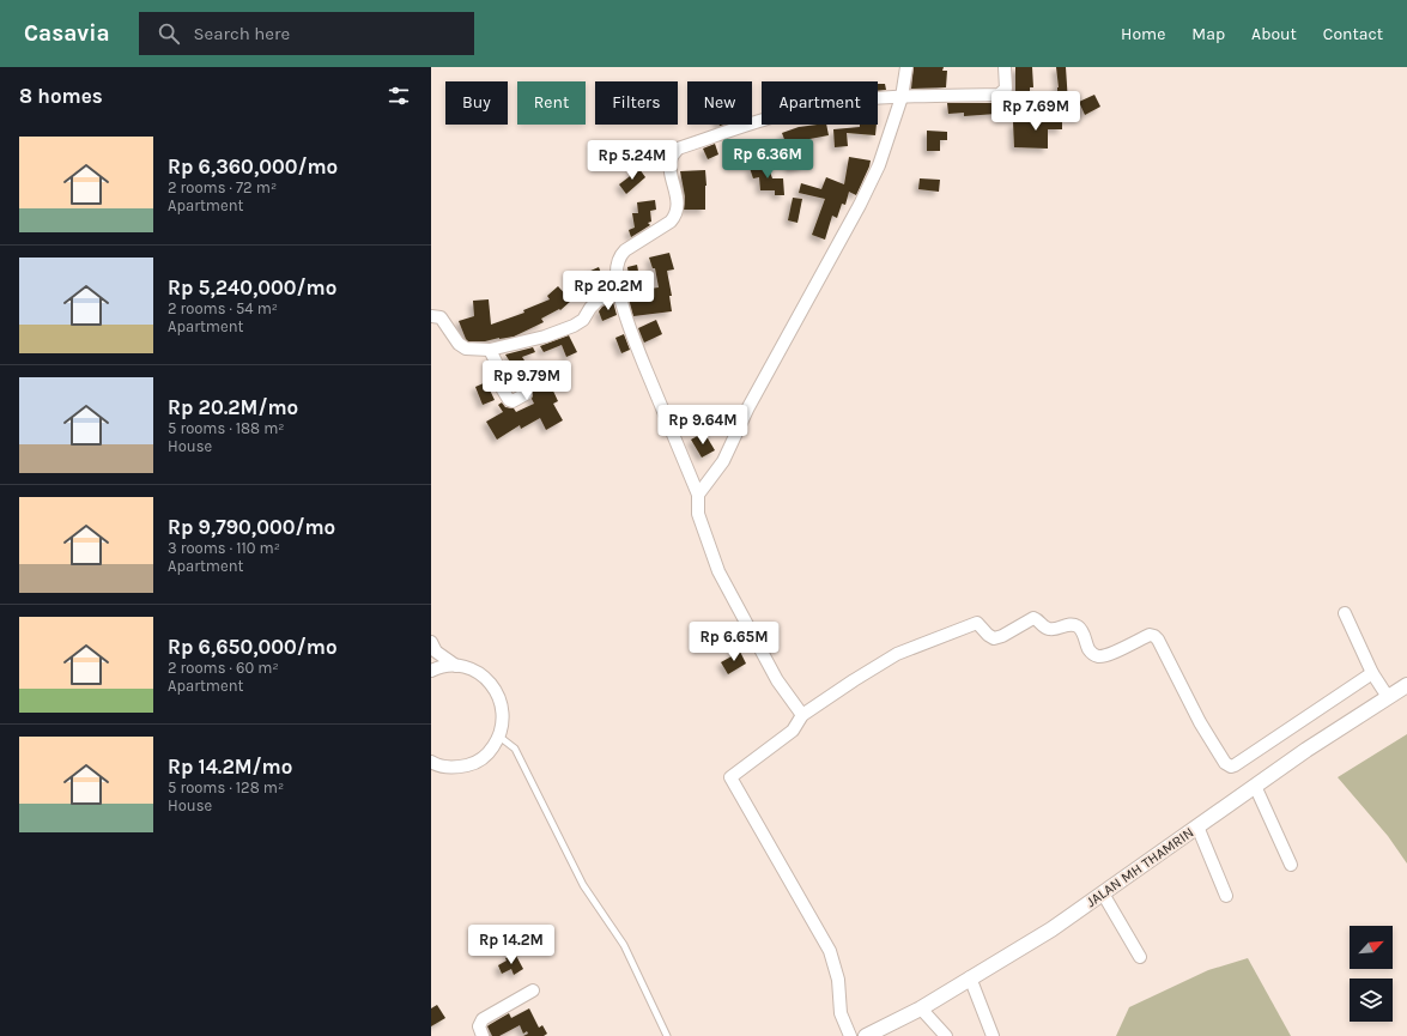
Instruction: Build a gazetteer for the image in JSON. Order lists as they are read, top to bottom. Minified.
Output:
{"streets":{"street":["JALAN MH THAMRIN"]},"north":"top right","page":{"header":"Casavia","search":"Search here","nav":["Home","Map","About","Contact"],"heading":"8 homes","chip":["Buy","Rent","Filters","New","Apartment"],"price":["Rp 7.69M","Rp 6.36M","Rp 5.24M","Rp 20.2M","Rp 9.79M","Rp 9.64M","Rp 6.65M","Rp 14.2M"],"list":[{"name":"Rp 6,360,000/mo","note":"2 rooms · 72 m² · Apartment"},{"name":"Rp 5,240,000/mo","note":"2 rooms · 54 m² · Apartment"},{"name":"Rp 20.2M/mo","note":"5 rooms · 188 m² · House"},{"name":"Rp 9,790,000/mo","note":"3 rooms · 110 m² · Apartment"},{"name":"Rp 6,650,000/mo","note":"2 rooms · 60 m² · Apartment"},{"name":"Rp 14.2M/mo","note":"5 rooms · 128 m² · House"}]}}
